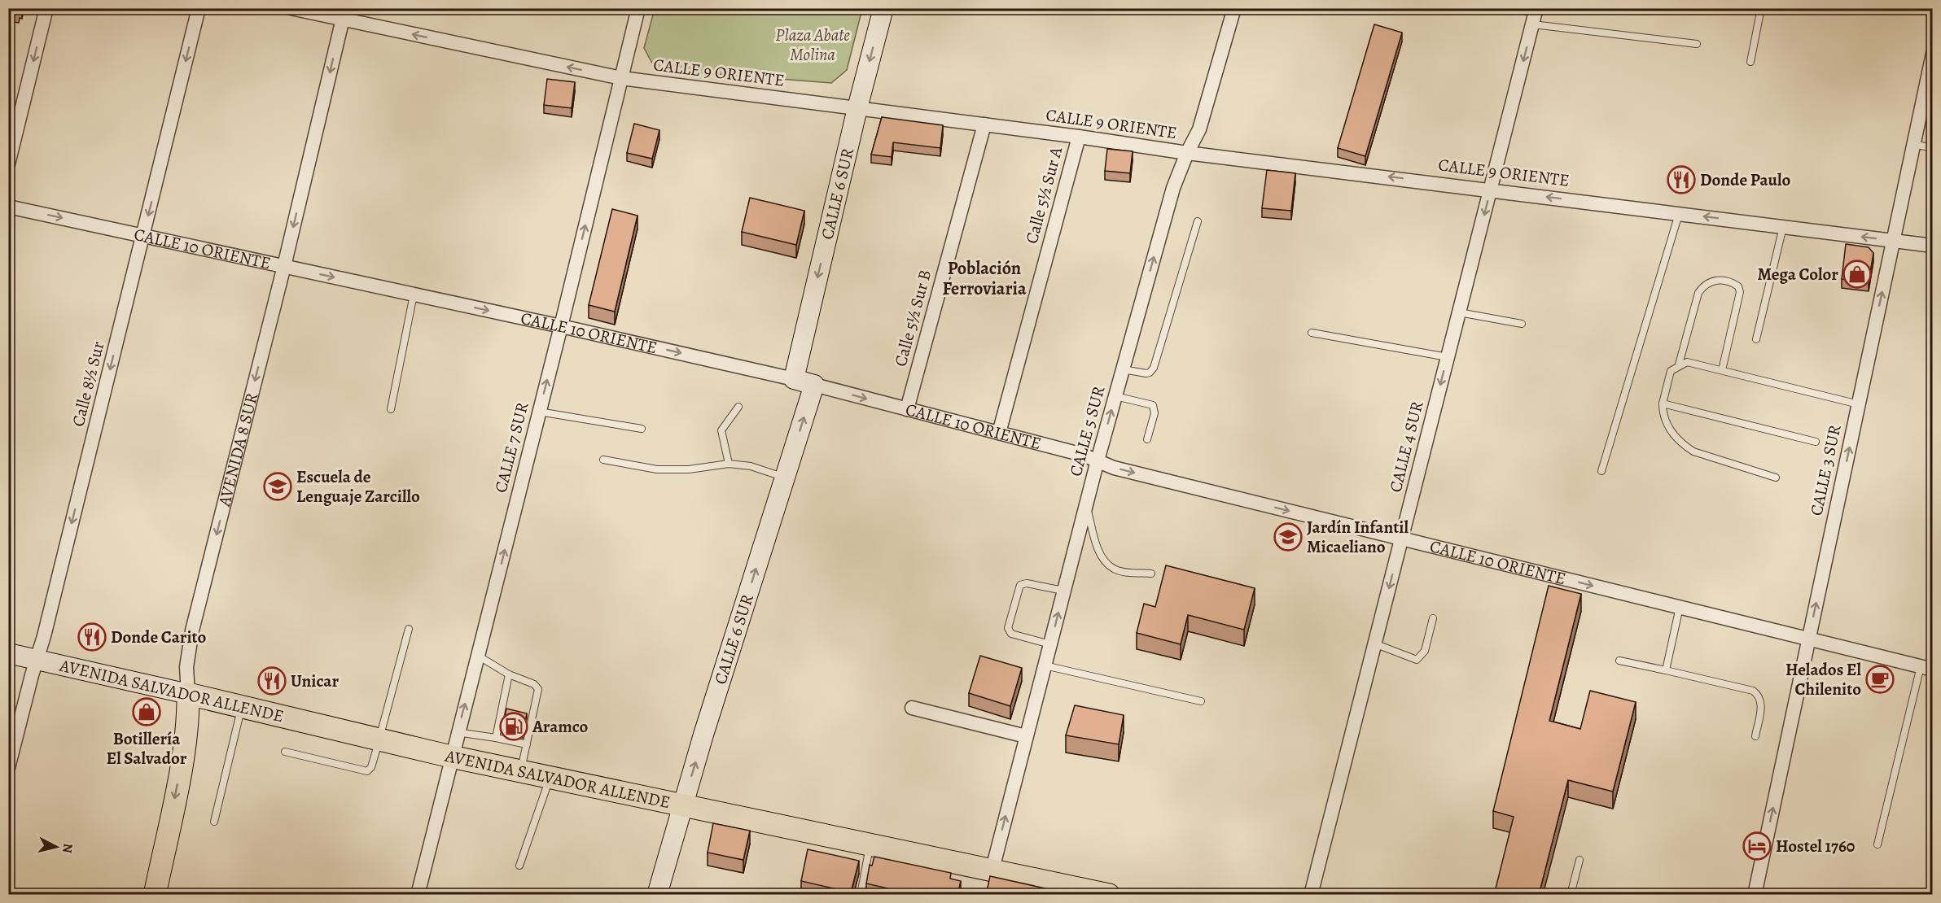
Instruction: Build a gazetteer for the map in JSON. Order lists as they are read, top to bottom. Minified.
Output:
{"streets":{"main road":["AVENIDA 8 SUR","AVENIDA SALVADOR ALLENDE"],"street":["CALLE 9 ORIENTE","CALLE 6 SUR","Calle 5½ Sur A","CALLE 10 ORIENTE","Calle 5½ Sur B","Calle 8½ Sur","CALLE 5 SUR","CALLE 4 SUR","CALLE 7 SUR","CALLE 3 SUR"]},"crossings":[["CALLE 9 ORIENTE","CALLE 6 SUR"],["CALLE 9 ORIENTE","Calle 5½ Sur A"],["CALLE 9 ORIENTE","Calle 5½ Sur B"],["CALLE 9 ORIENTE","CALLE 5 SUR"],["CALLE 9 ORIENTE","CALLE 4 SUR"],["CALLE 9 ORIENTE","CALLE 7 SUR"],["CALLE 9 ORIENTE","AVENIDA 8 SUR"],["CALLE 9 ORIENTE","CALLE 3 SUR"],["CALLE 6 SUR","CALLE 10 ORIENTE"],["CALLE 6 SUR","AVENIDA SALVADOR ALLENDE"],["Calle 5½ Sur A","CALLE 10 ORIENTE"],["CALLE 10 ORIENTE","Calle 5½ Sur B"],["CALLE 10 ORIENTE","Calle 8½ Sur"],["CALLE 10 ORIENTE","CALLE 5 SUR"],["CALLE 10 ORIENTE","CALLE 4 SUR"],["CALLE 10 ORIENTE","CALLE 7 SUR"],["CALLE 10 ORIENTE","AVENIDA 8 SUR"],["CALLE 10 ORIENTE","CALLE 3 SUR"],["Calle 8½ Sur","AVENIDA SALVADOR ALLENDE"],["CALLE 5 SUR","AVENIDA SALVADOR ALLENDE"],["CALLE 7 SUR","AVENIDA SALVADOR ALLENDE"],["AVENIDA 8 SUR","AVENIDA SALVADOR ALLENDE"]],"one_way":["CALLE 9 ORIENTE","CALLE 10 ORIENTE","Calle 8½ Sur","CALLE 5 SUR","CALLE 4 SUR","CALLE 7 SUR","AVENIDA 8 SUR","CALLE 3 SUR"],"districts":["Población Ferroviaria"],"parks":["Plaza Abate Molina"],"places":{"restaurant":["Donde Paulo","Donde Carito","Unicar"],"shop":["Mega Color","Botillería El Salvador"],"school or university":["Escuela de Lenguaje Zarcillo","Jardín Infantil Micaeliano"],"cafe":["Helados El Chilenito"],"fuel station":["Aramco"],"hotel":["Hostel 1760"]},"north":"right"}
